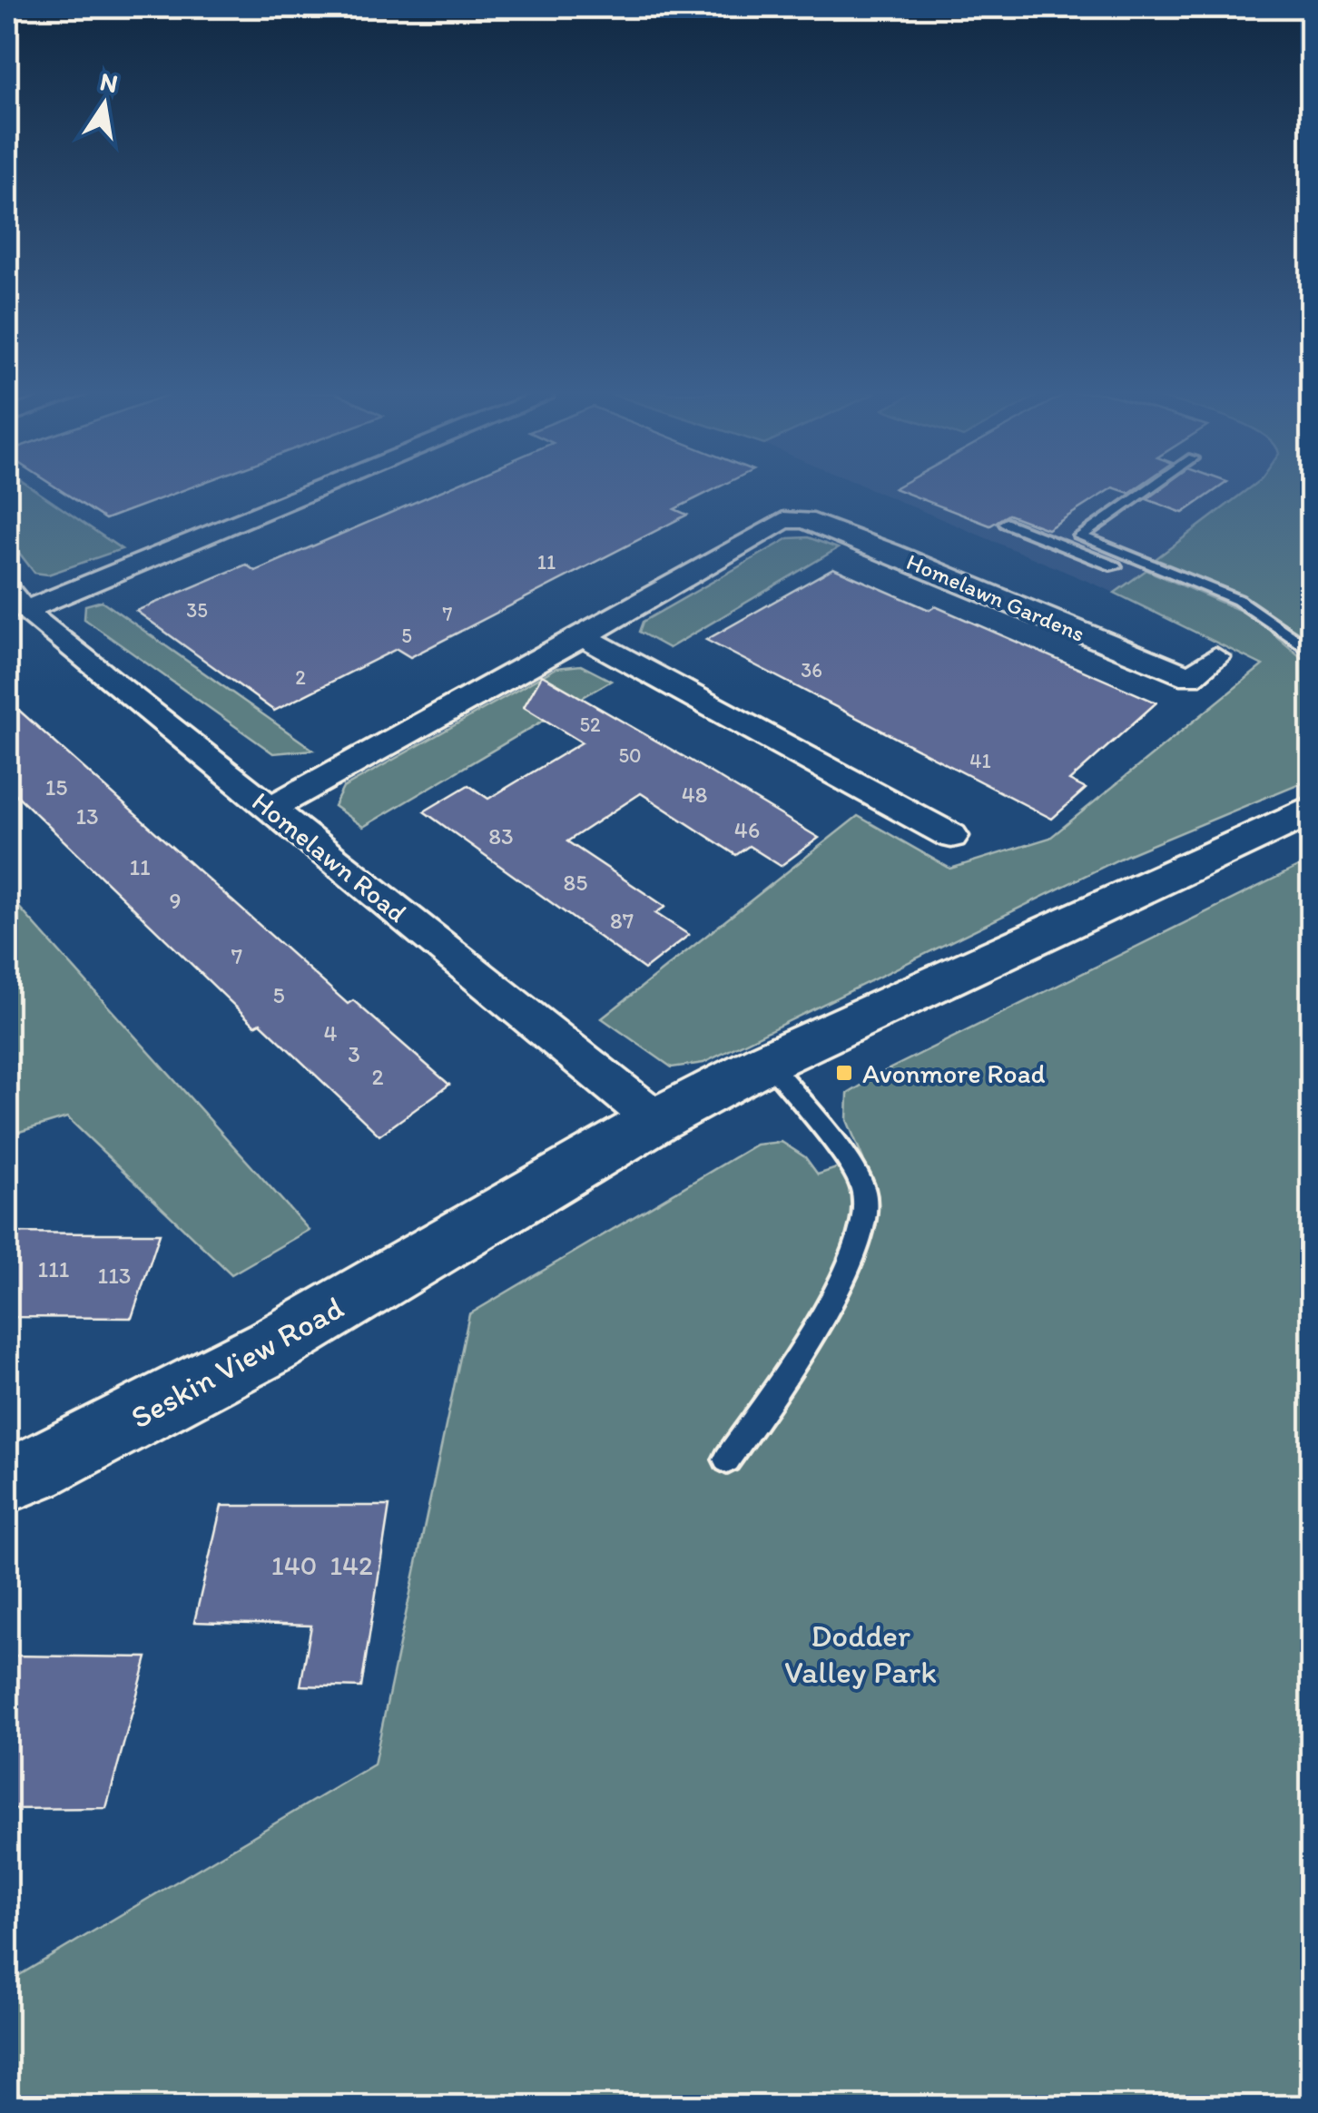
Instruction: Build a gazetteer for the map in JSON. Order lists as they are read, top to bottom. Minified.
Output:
{"streets":{"street":["Homelawn Gardens","Homelawn Road","Seskin View Road"]},"crossings":[["Homelawn Gardens","Homelawn Road"],["Homelawn Road","Seskin View Road"]],"parks":["Dodder Valley Park"],"places":{"transit":["Avonmore Road"]},"house_numbers":["11","35","7","5","36","2","52","50","41","15","48","13","46","83","11","85","9","87","7","5","4","3","2","111","113","140","142"],"north":"top"}
